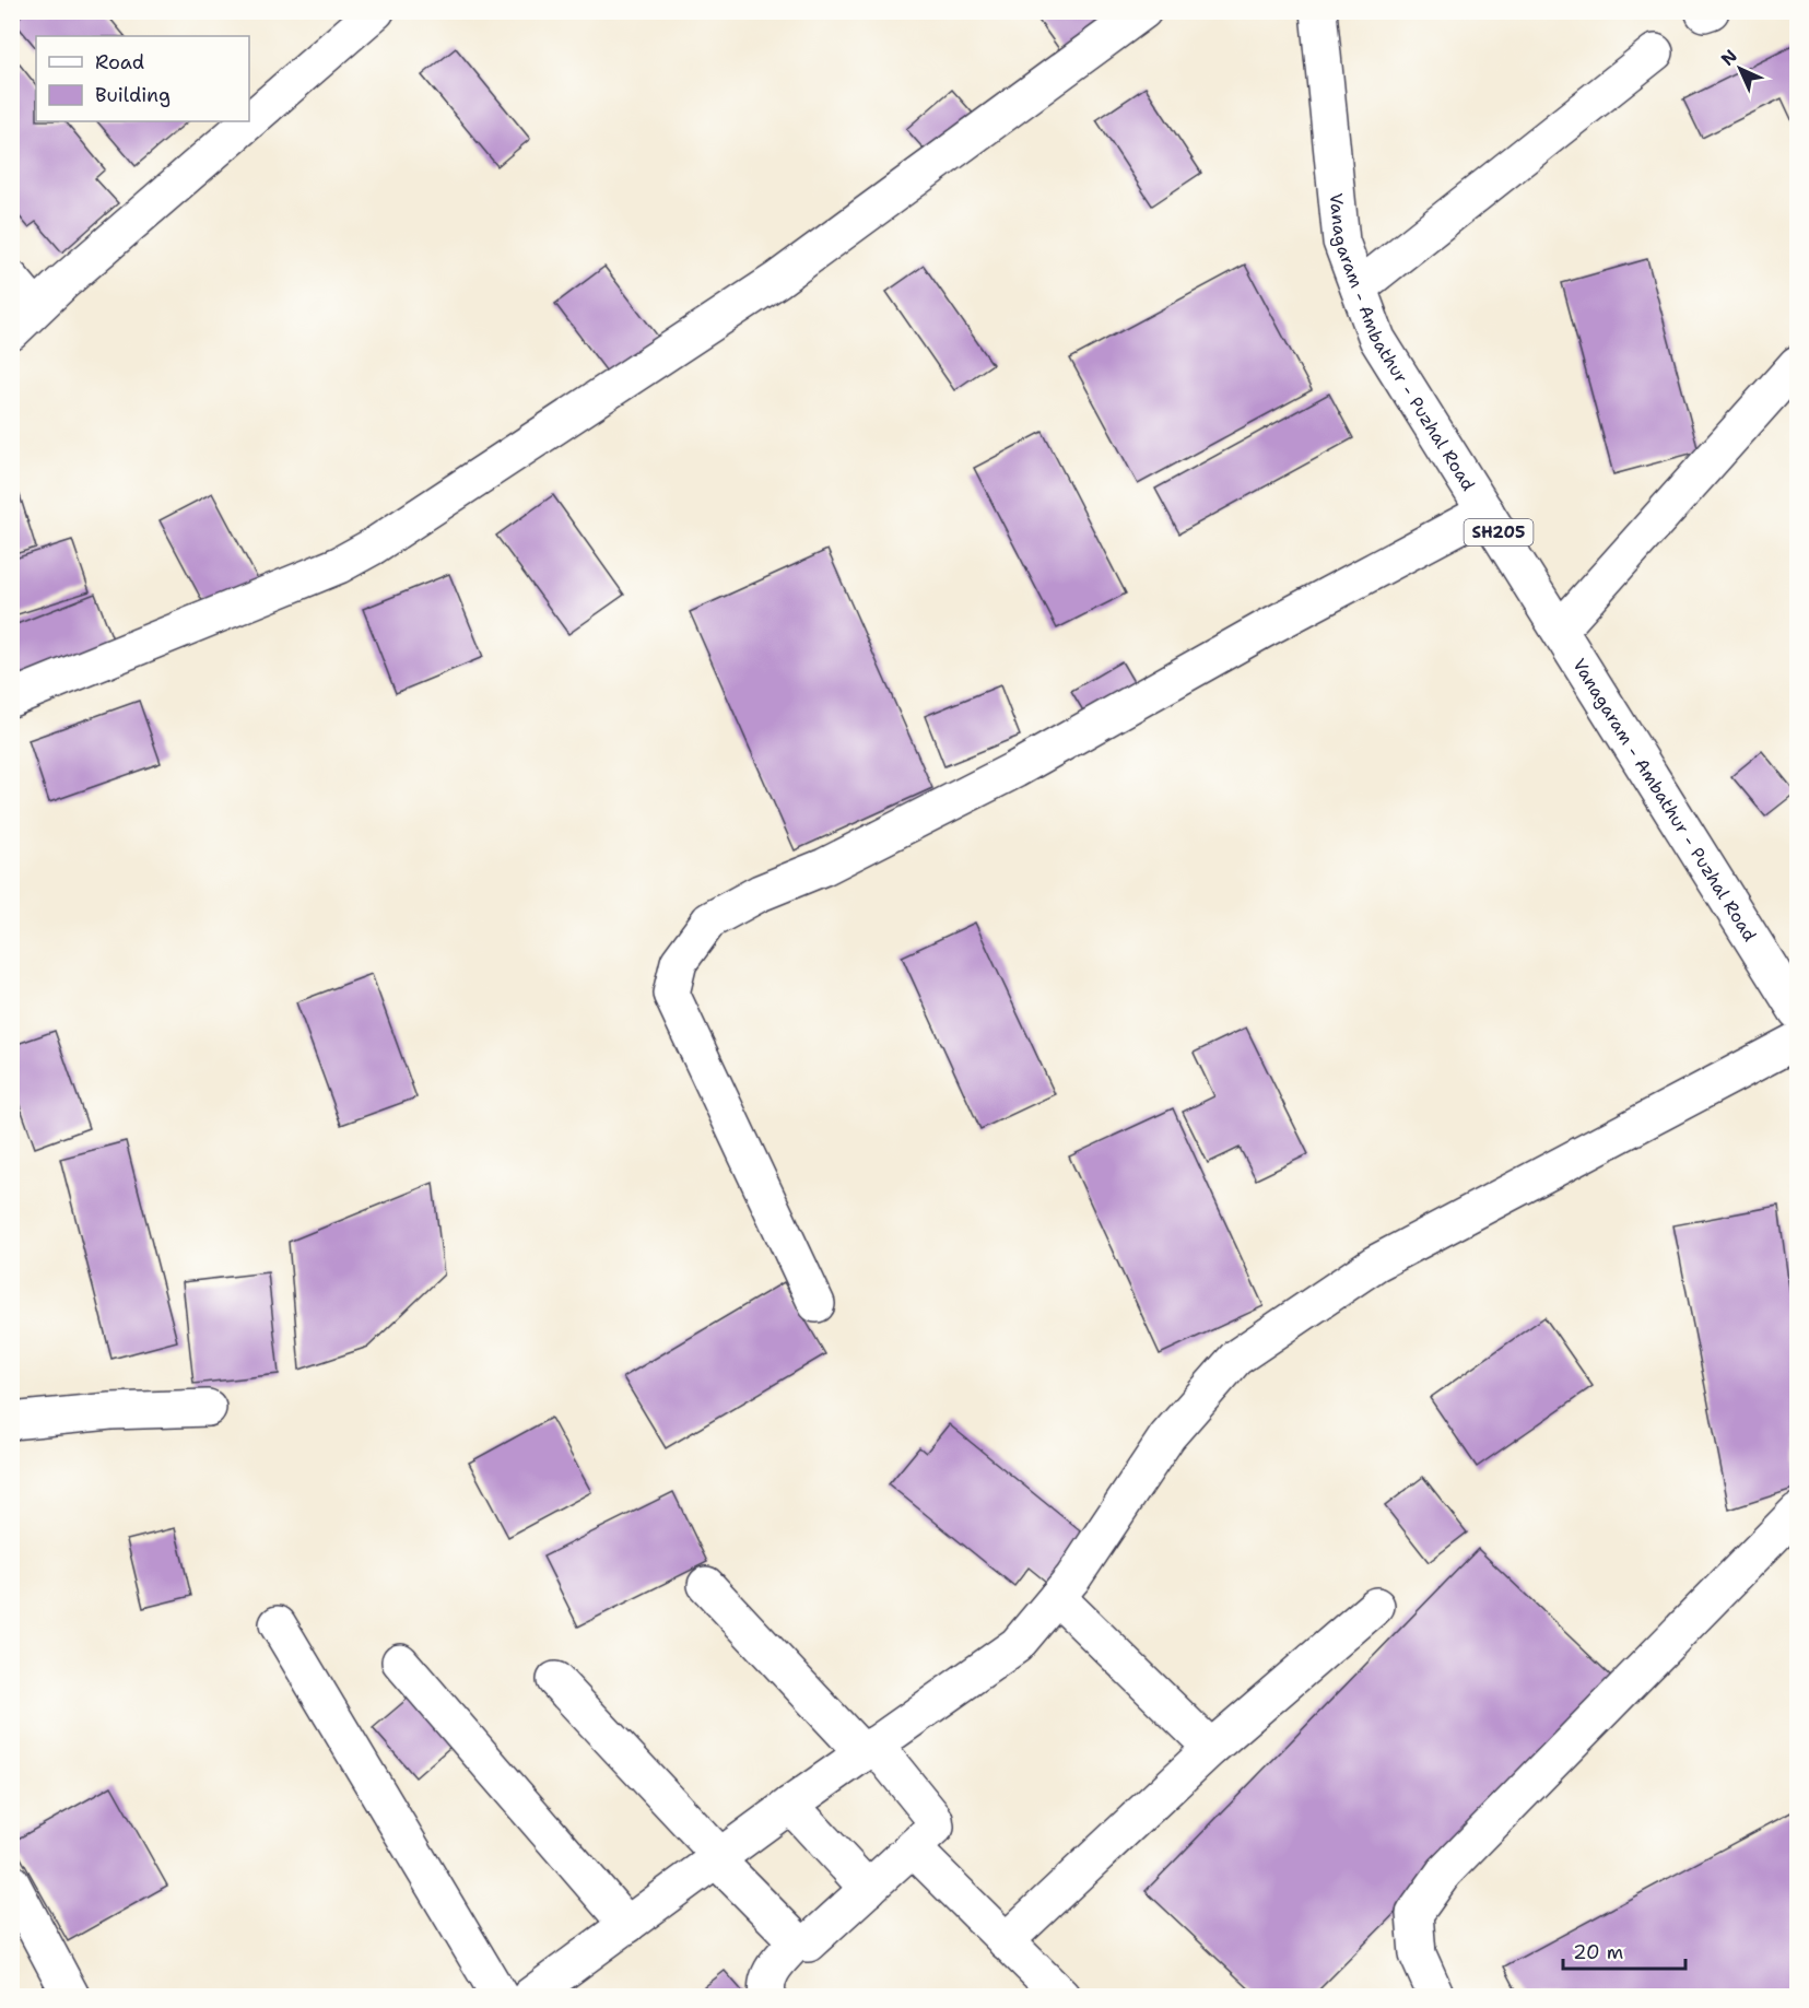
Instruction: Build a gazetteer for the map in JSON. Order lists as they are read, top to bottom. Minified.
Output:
{"streets":{"street":["Vanagaram - Ambathur - Puzhal Road","SH205"]},"legend":["Road","Building"],"scale_bar":"20 m","north":"top left"}
